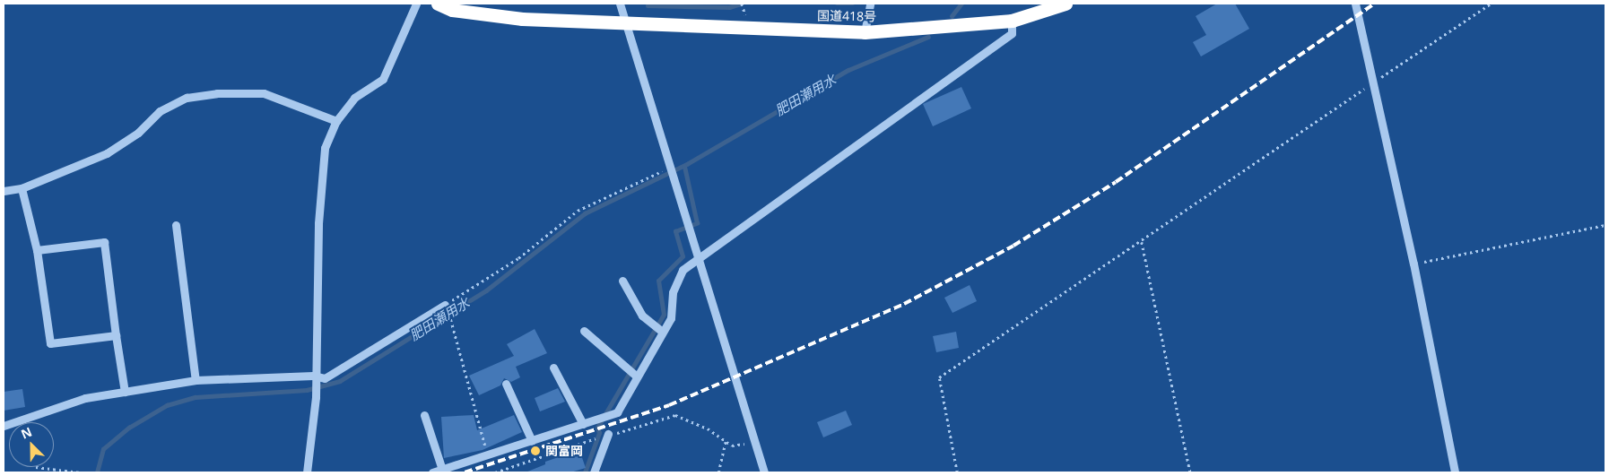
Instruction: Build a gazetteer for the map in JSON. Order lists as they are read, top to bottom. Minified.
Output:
{"streets":{"highway":["国道418号"]},"water":["肥田瀬用水"],"places":["関富岡"],"north":"top left"}
